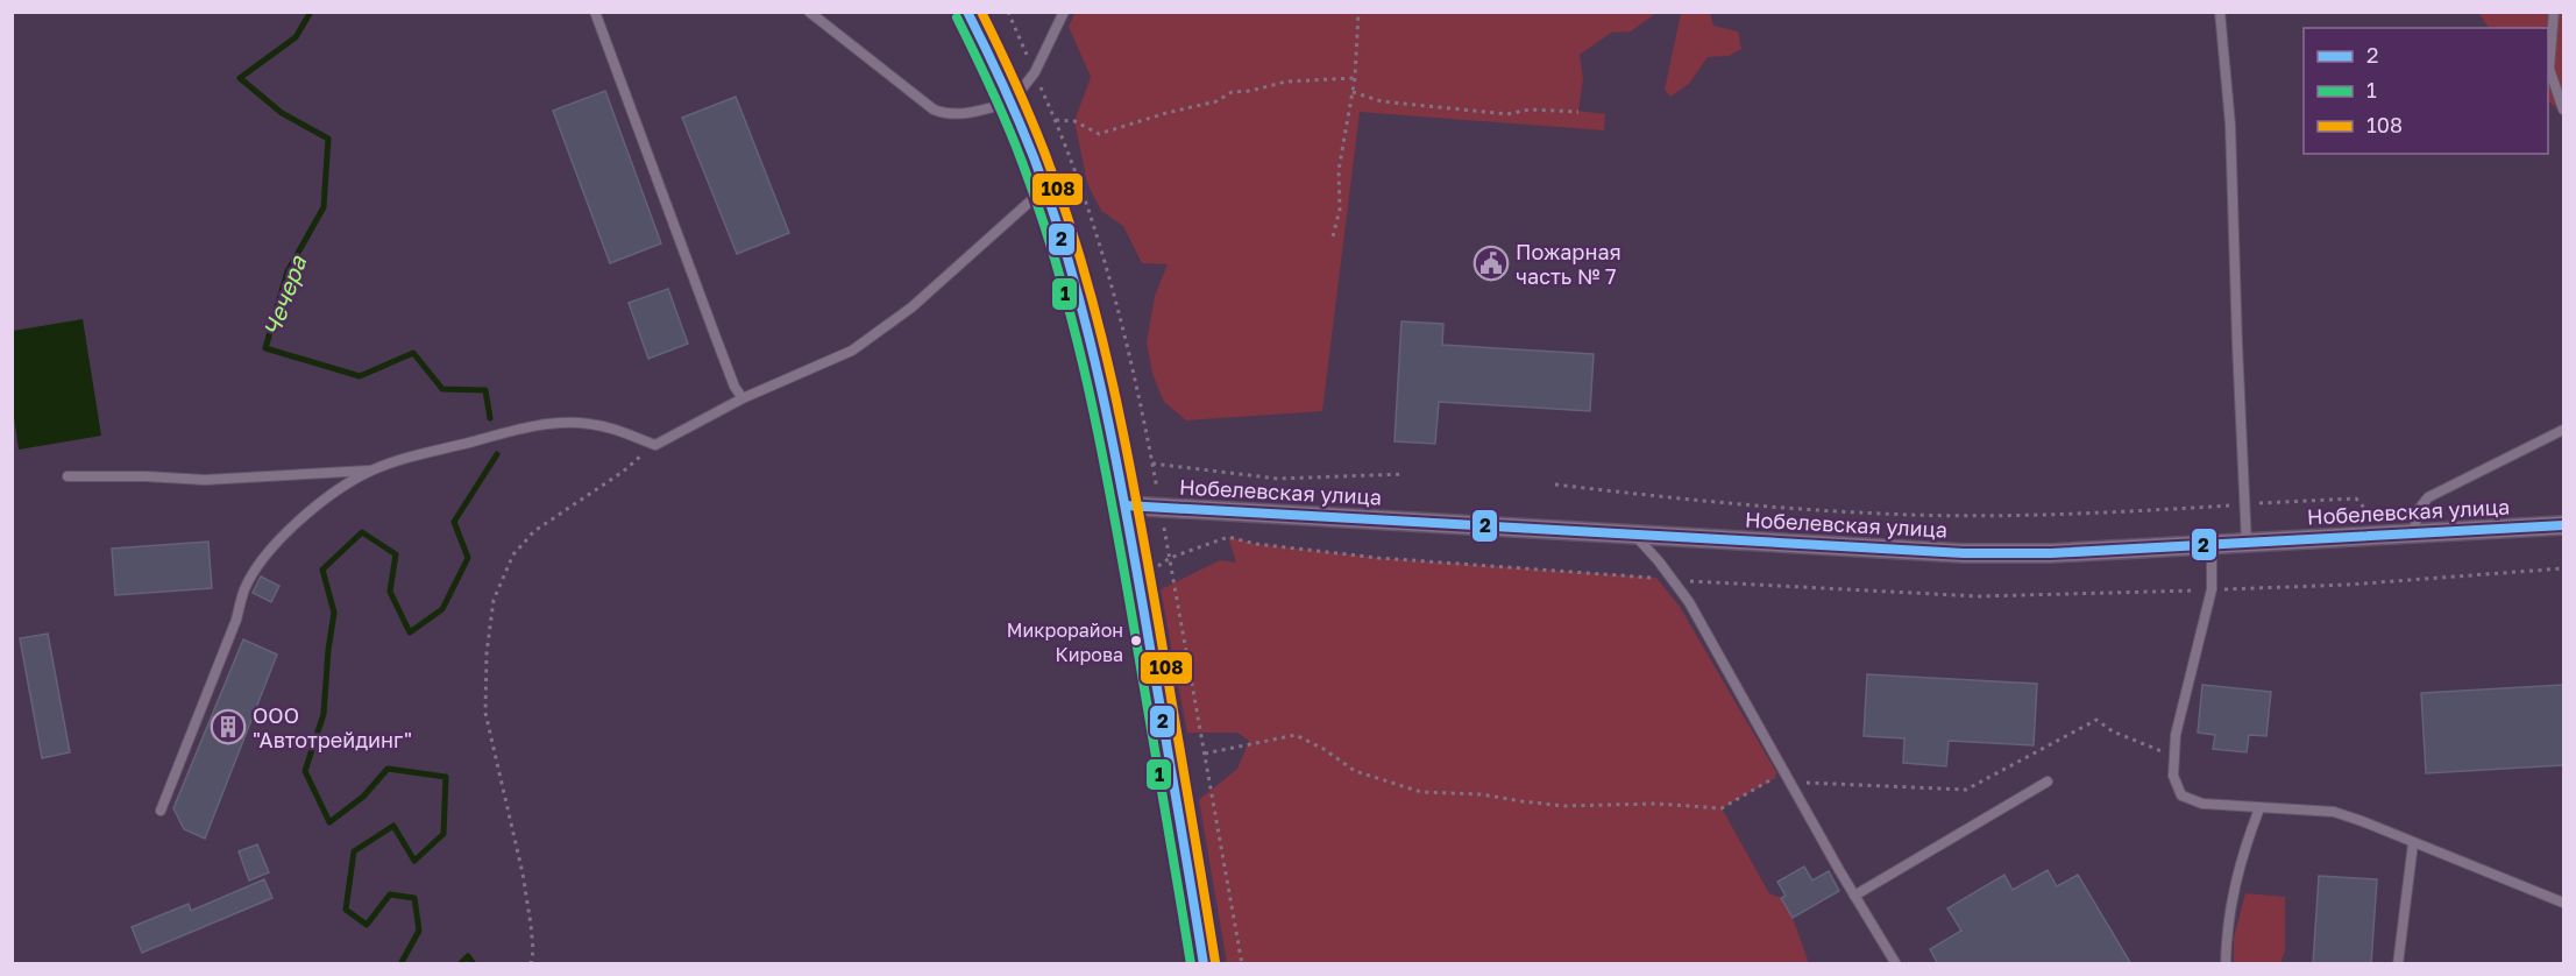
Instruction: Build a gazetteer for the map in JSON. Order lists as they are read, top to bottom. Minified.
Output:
{"streets":{"street":["Нобелевская улица"]},"water":["Чечера"],"places":{"public building":["Пожарная часть № 7"],"other":["Микрорайон Кирова"],"building":["ООО \"Автотрейдинг\""]},"lines":["transit line 2","transit line 108","transit line 1"],"legend":["2","1","108"]}
